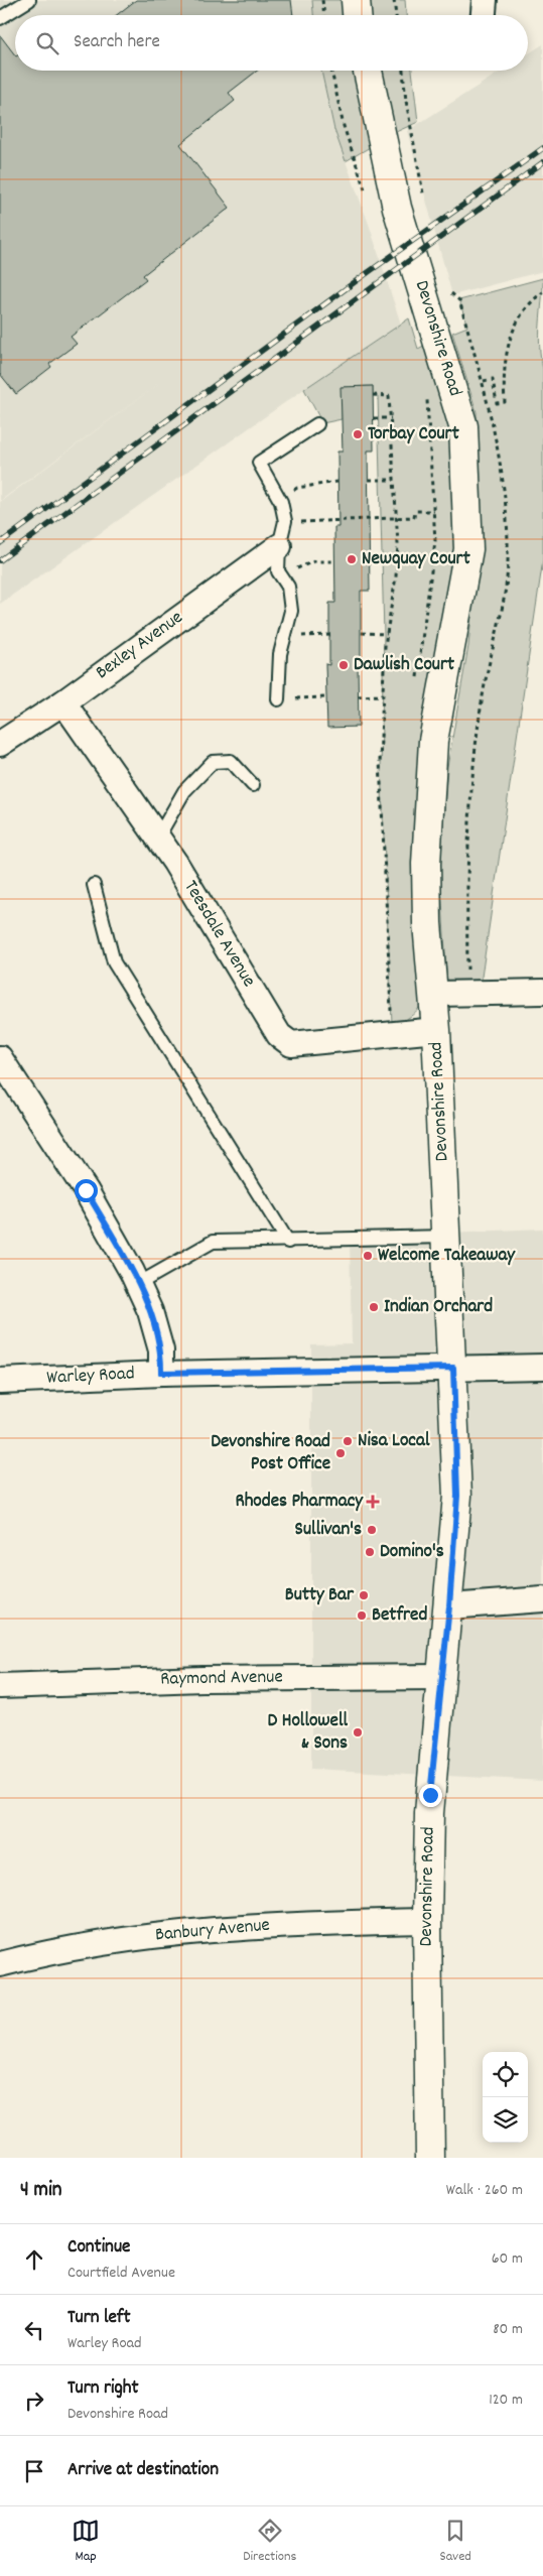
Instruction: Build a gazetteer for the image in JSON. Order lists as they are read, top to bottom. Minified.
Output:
{"streets":{"main road":["Devonshire Road"],"street":["Bexley Avenue","Teesdale Avenue","Warley Road","Raymond Avenue","Banbury Avenue"]},"crossings":[["Devonshire Road","Teesdale Avenue"],["Devonshire Road","Warley Road"],["Devonshire Road","Raymond Avenue"],["Devonshire Road","Banbury Avenue"],["Bexley Avenue","Teesdale Avenue"]],"places":{"other":["Torbay Court","Newquay Court","Dawlish Court","Welcome Takeaway","Indian Orchard","Nisa Local","Devonshire Road Post Office","Sullivan's","Domino's","Butty Bar","Betfred","D Hollowell & Sons"],"health":["Rhodes Pharmacy"]},"page":{"search":"Search here","heading":["4 min","Walk · 260 m"],"list":[["Continue","Courtfield Avenue","60 m"],["Turn left","Warley Road","80 m"],["Turn right","Devonshire Road","120 m"],"Arrive at destination"],"nav":["Map","Directions","Saved"]}}
